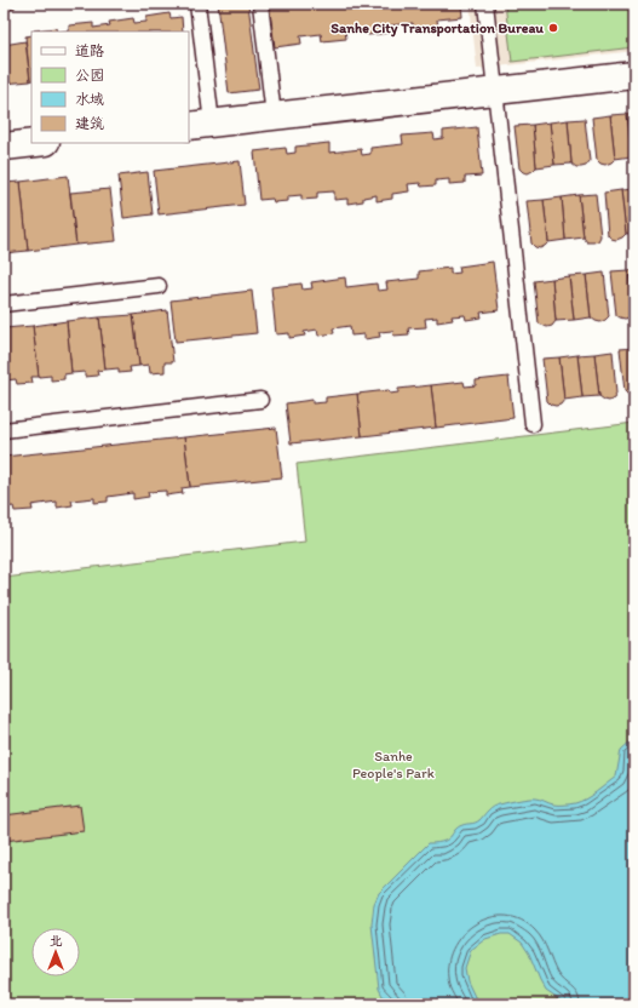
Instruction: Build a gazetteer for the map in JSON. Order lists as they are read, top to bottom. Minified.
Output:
{"parks":["Sanhe People's Park"],"places":["Sanhe City Transportation Bureau"],"legend":["道路","公园","水域","建筑"],"north":"top"}
